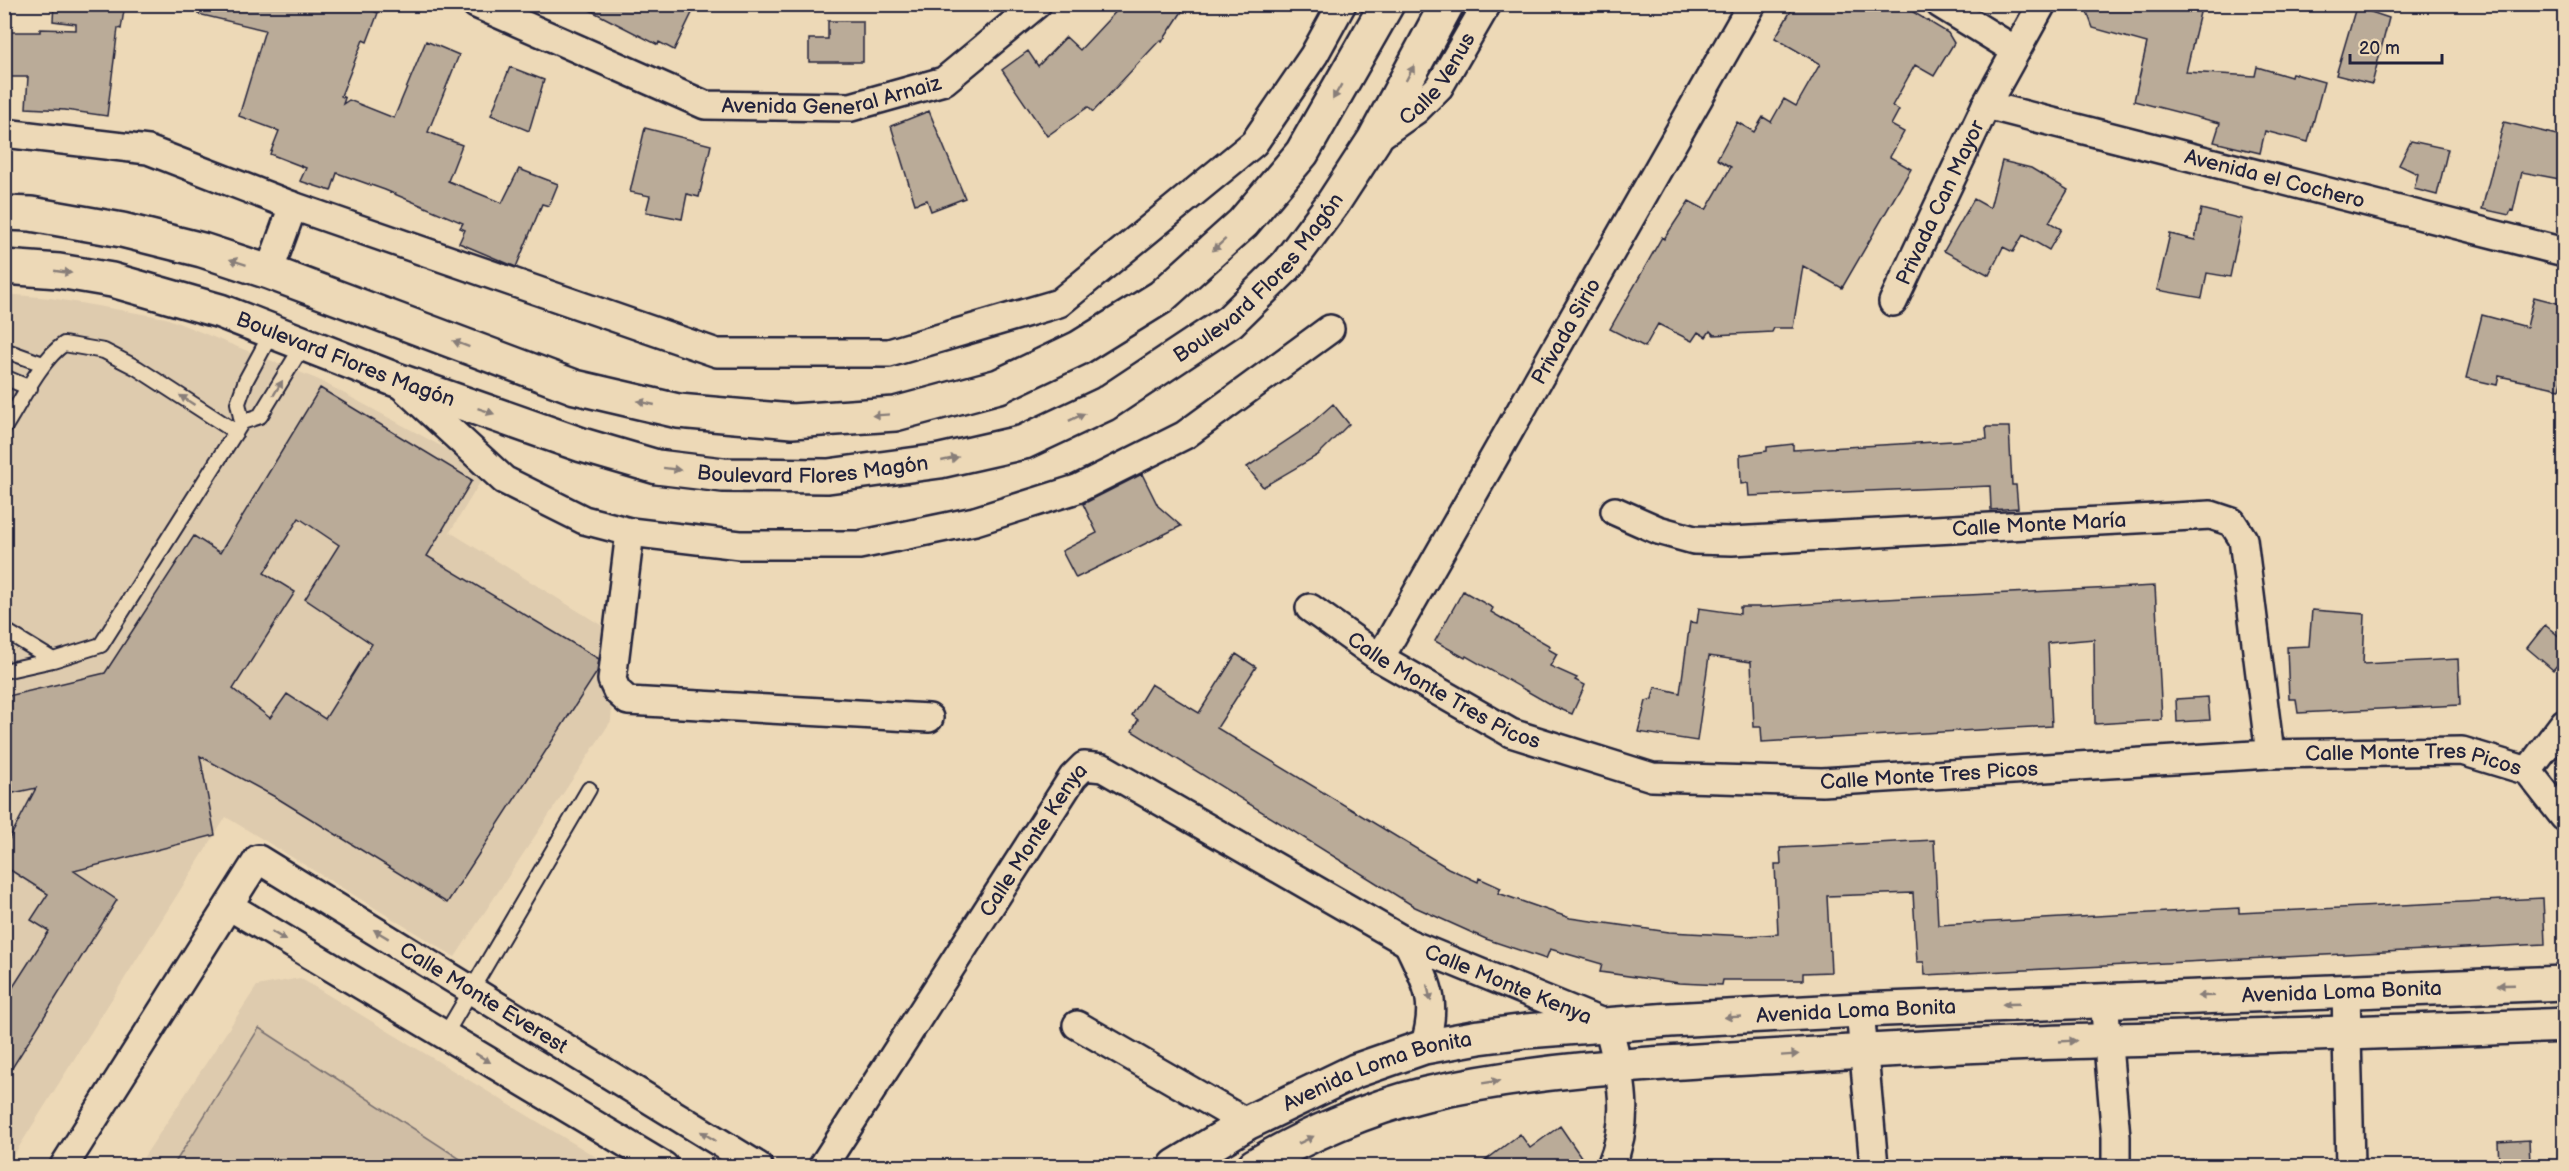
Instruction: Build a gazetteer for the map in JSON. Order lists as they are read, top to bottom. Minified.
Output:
{"streets":{"main road":["Boulevard Flores Magón","Avenida Loma Bonita"],"street":["Calle Venus","Avenida General Arnaiz","Avenida el Cochero","Privada Can Mayor","Privada Sirio","Calle Monte María","Calle Monte Tres Picos","Calle Monte Kenya","Calle Monte Everest"]},"crossings":[["Calle Venus","Boulevard Flores Magón"],["Avenida el Cochero","Privada Can Mayor"],["Privada Sirio","Calle Monte Tres Picos"],["Calle Monte María","Calle Monte Tres Picos"],["Calle Monte Kenya","Avenida Loma Bonita"]],"one_way":["Boulevard Flores Magón"],"scale_bar":"20 m"}
